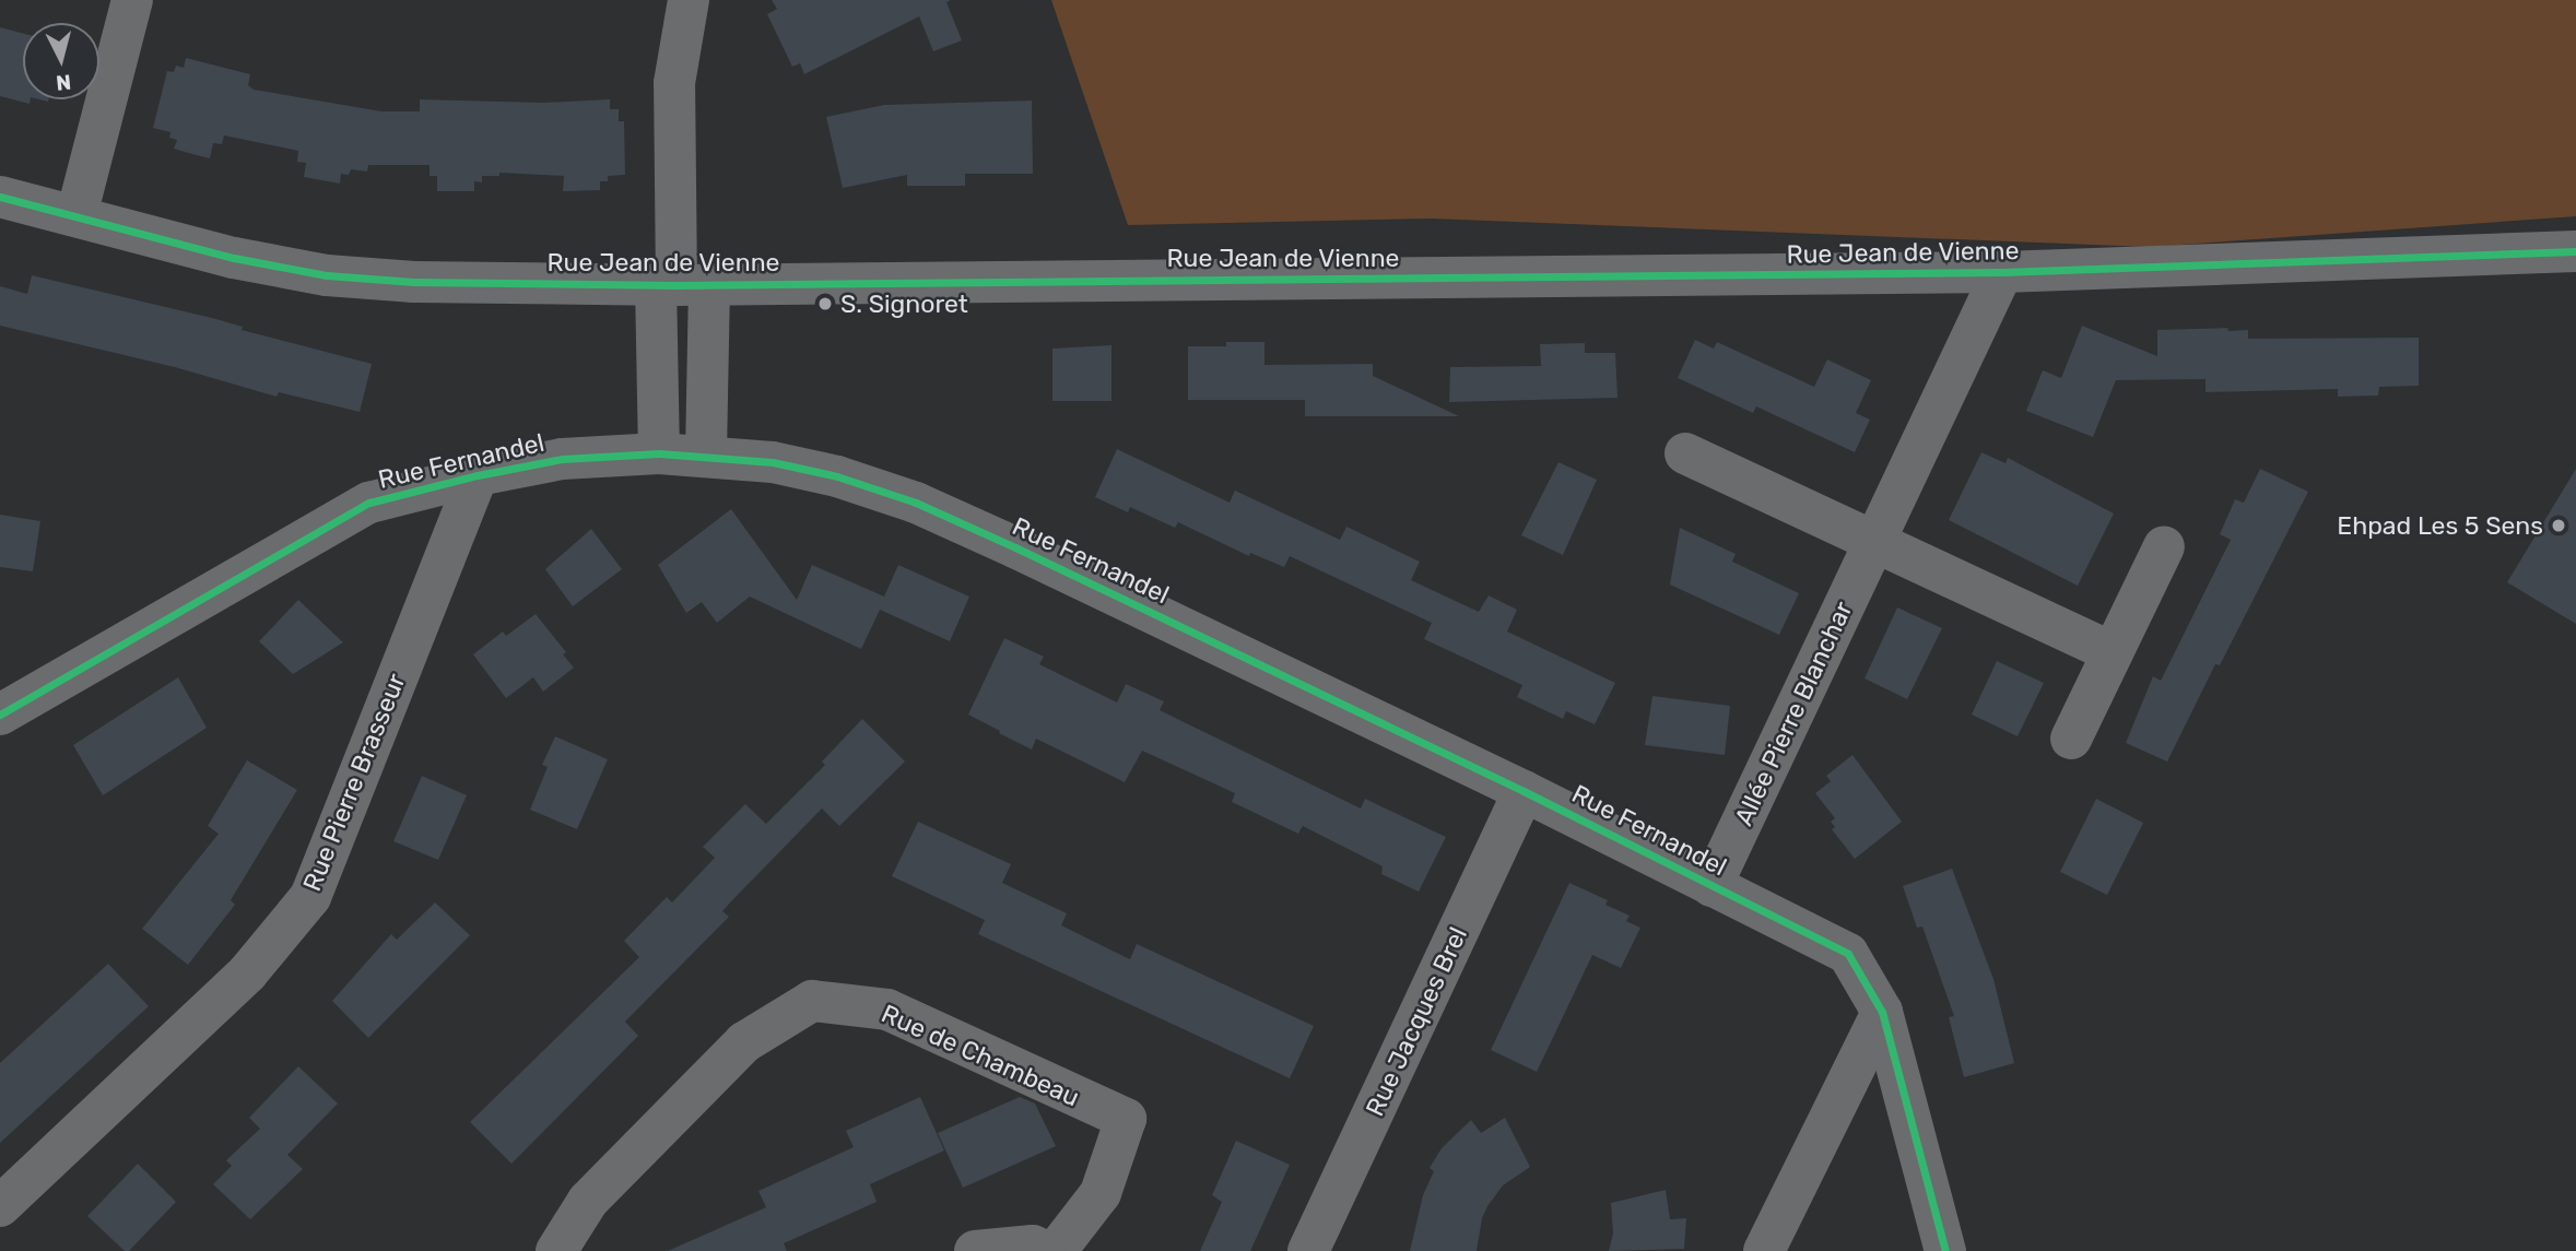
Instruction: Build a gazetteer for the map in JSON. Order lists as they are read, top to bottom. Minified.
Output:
{"streets":{"street":["Rue Jean de Vienne","Rue Fernandel","Allée Pierre Blanchar","Rue Pierre Brasseur","Rue Jacques Brel","Rue de Chambeau"]},"crossings":[["Rue Jean de Vienne","Allée Pierre Blanchar"],["Rue Fernandel","Allée Pierre Blanchar"],["Rue Fernandel","Rue Pierre Brasseur"],["Rue Fernandel","Rue Jacques Brel"]],"places":["S. Signoret","Ehpad Les 5 Sens"],"north":"bottom"}
